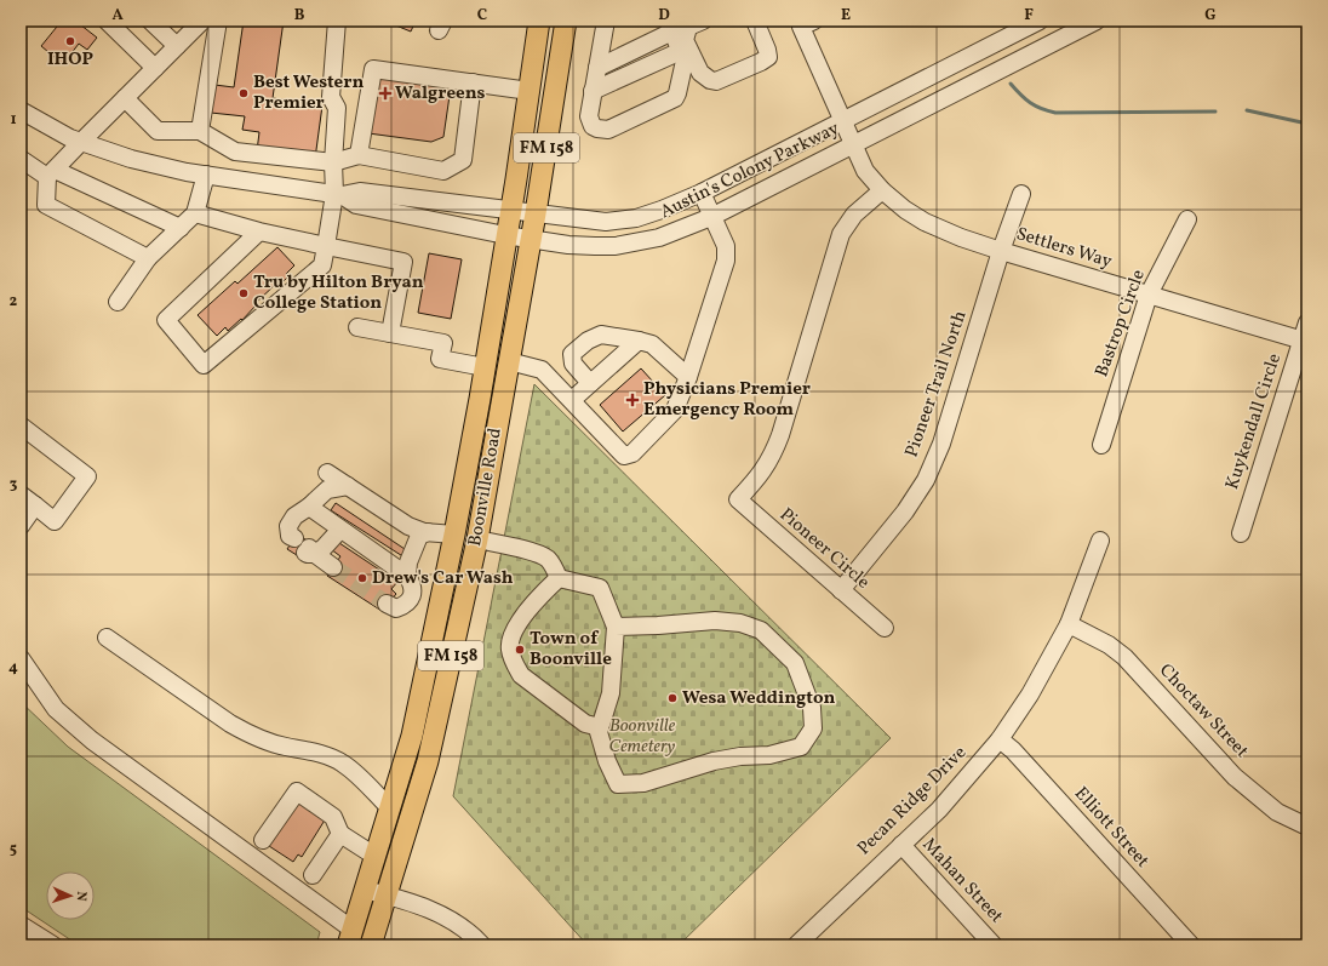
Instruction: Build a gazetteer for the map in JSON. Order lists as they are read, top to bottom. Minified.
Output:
{"streets":{"main road":["FM 158","Boonville Road"],"street":["Austin's Colony Parkway","Settlers Way","Bastrop Circle","Pioneer Trail North","Kuykendall Circle","Pioneer Circle","Choctaw Street","Pecan Ridge Drive","Elliott Street","Mahan Street"]},"crossings":[["Austin's Colony Parkway","Settlers Way"],["Austin's Colony Parkway","Boonville Road"],["Settlers Way","Bastrop Circle"],["Settlers Way","Pioneer Trail North"],["Settlers Way","Kuykendall Circle"],["Settlers Way","Pioneer Circle"],["Pioneer Trail North","Pioneer Circle"],["Choctaw Street","Pecan Ridge Drive"],["Pecan Ridge Drive","Elliott Street"],["Pecan Ridge Drive","Mahan Street"]],"parks":["Boonville Cemetery"],"places":{"other":["IHOP","Best Western Premier","Tru by Hilton Bryan College Station","Drew's Car Wash","Town of Boonville","Wesa Weddington"],"health":["Walgreens","Physicians Premier Emergency Room"]},"north":"right","grid":{"columns":["A","B","C","D","E","F","G"],"rows":["1","2","3","4","5"]}}
